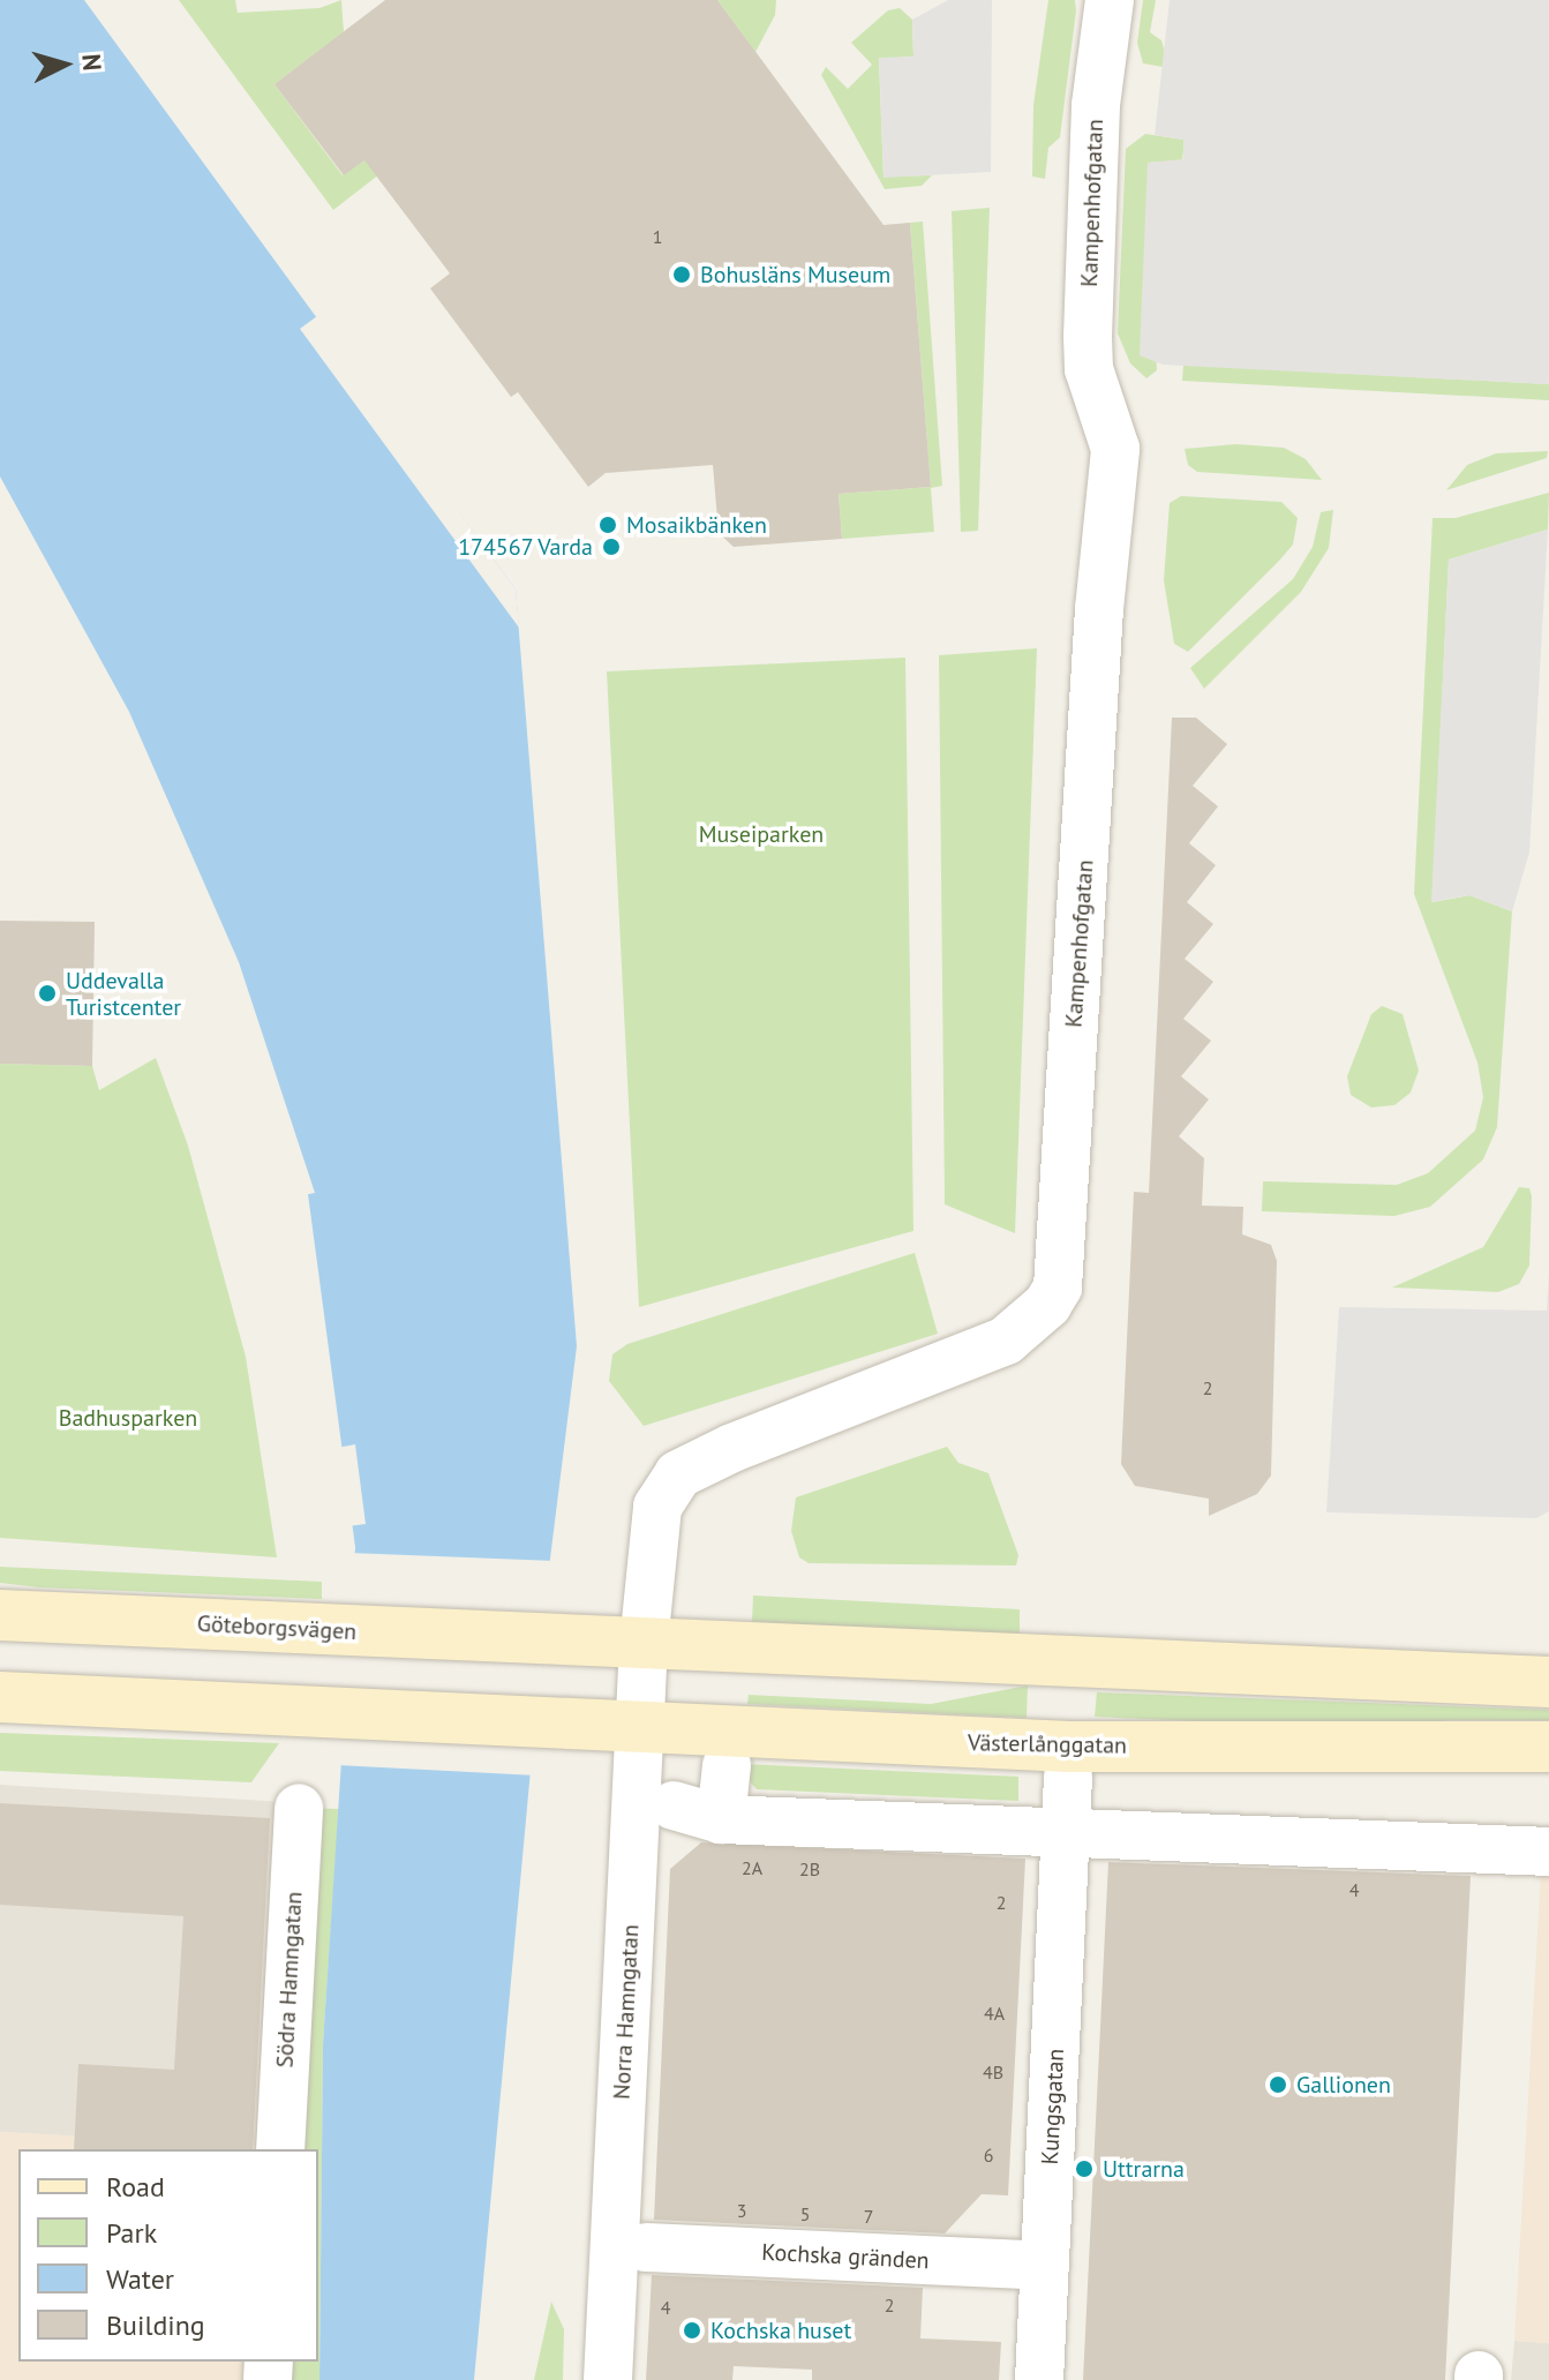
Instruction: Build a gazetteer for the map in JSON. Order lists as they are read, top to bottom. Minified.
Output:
{"streets":{"main road":["Göteborgsvägen","Västerlånggatan"],"street":["Kampenhofgatan","Södra Hamngatan","Norra Hamngatan","Kungsgatan","Kochska gränden"]},"crossings":[["Kampenhofgatan","Göteborgsvägen"],["Kampenhofgatan","Norra Hamngatan"],["Göteborgsvägen","Norra Hamngatan"],["Västerlånggatan","Norra Hamngatan"],["Kungsgatan","Kochska gränden"]],"parks":["Museiparken","Badhusparken"],"places":["Bohusläns Museum","Mosaikbänken","174567 Varda","Uddevalla Turistcenter","Gallionen","Uttrarna","Kochska huset"],"house_numbers":["1","2","2A","2B","4","2","4A","4B","6","3","5","7","2","4"],"legend":["Road","Park","Water","Building"],"north":"right"}
